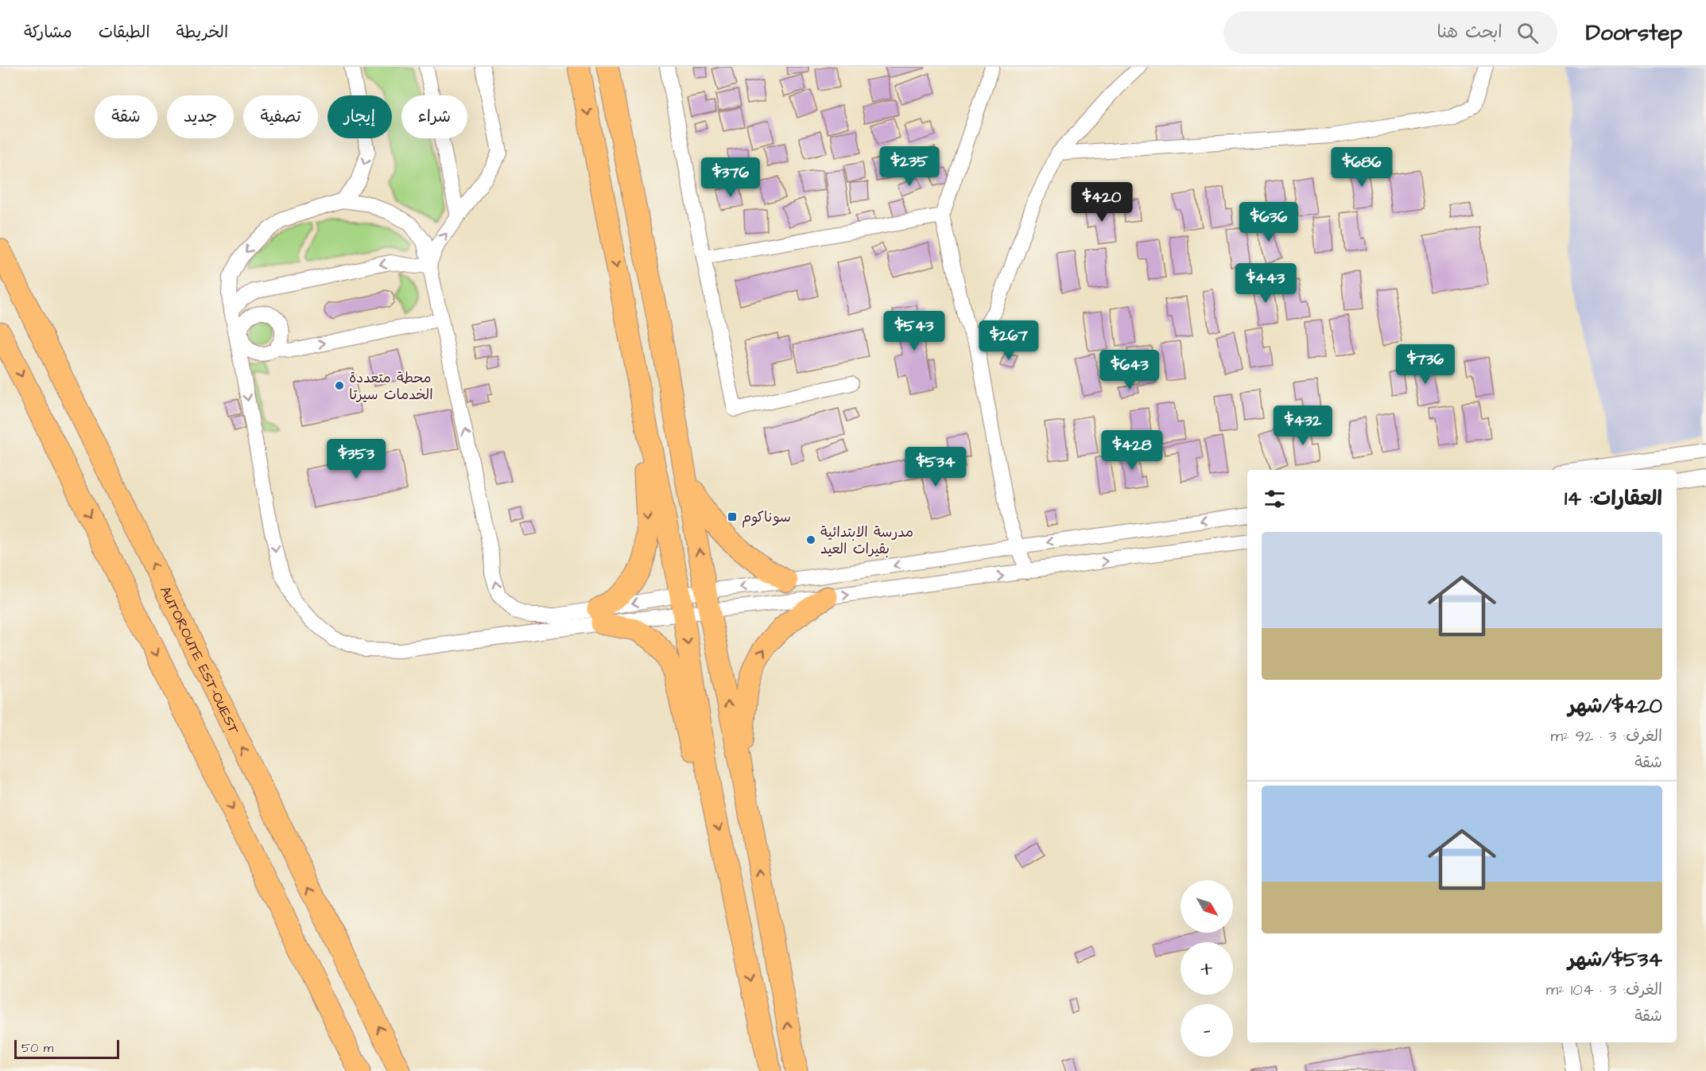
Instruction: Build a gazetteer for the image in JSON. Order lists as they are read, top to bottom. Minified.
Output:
{"streets":{"highway":["AUTOROUTE EST-OUEST"]},"places":{"other":["محطة متعددة الخدمات سيرتا","مدرسة الابتدائية بقيرات العيد"],"transit":["سوناكوم"]},"scale_bar":"50 m","north":"bottom right","page":{"header":"Doorstep","search":"ابحث هنا","nav":["الخريطة","الطبقات","مشاركة"],"chip":["شراء","إيجار","تصفية","جديد","شقة"],"price":["$235","$686","$376","$420","$636","$443","$543","$267","$736","$643","$432","$428","$353","$534"],"heading":"العقارات: 14","list":[{"name":"$420/شهر","note":"الغرف: 3 · 92 m² · شقة"},{"name":"$534/شهر","note":"الغرف: 3 · 104 m² · شقة"}],"map_buttons":["+","−"],"scale":"50 m"}}
